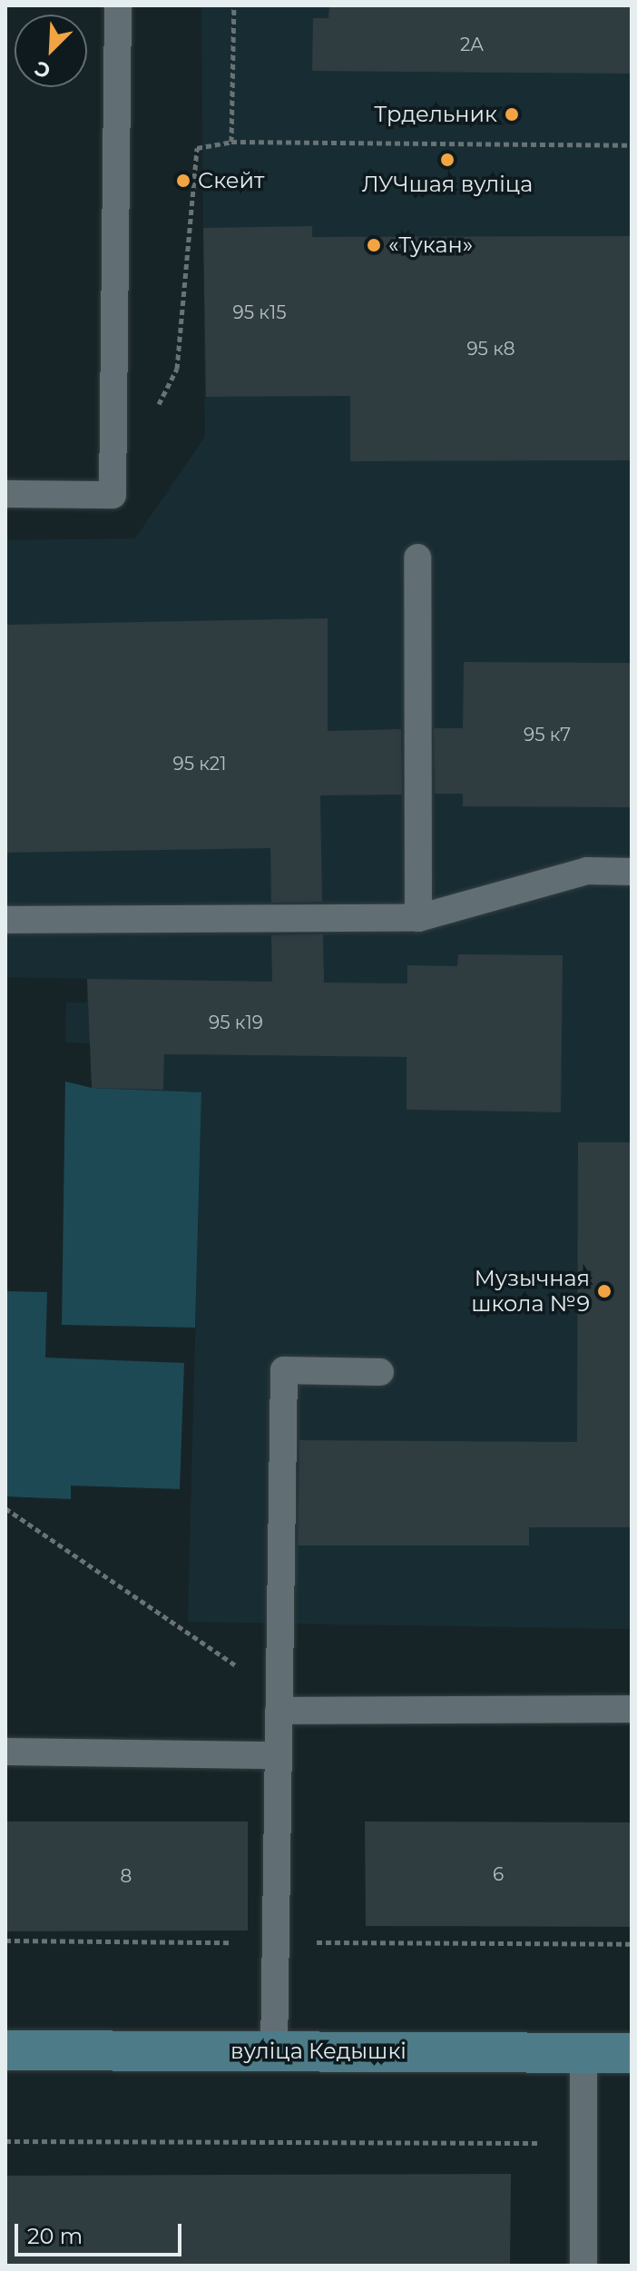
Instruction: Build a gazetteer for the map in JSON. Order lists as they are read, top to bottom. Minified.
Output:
{"streets":{"street":["вуліца Кедышкі"]},"places":["Трдельник","ЛУЧшая вуліца","Скейт","«Тукан»","Музычная школа №9"],"house_numbers":["2А","95 к15","95 к8","95 к7","95 к21","95 к19","6","8"],"scale_bar":"20 m","north":"bottom left"}
